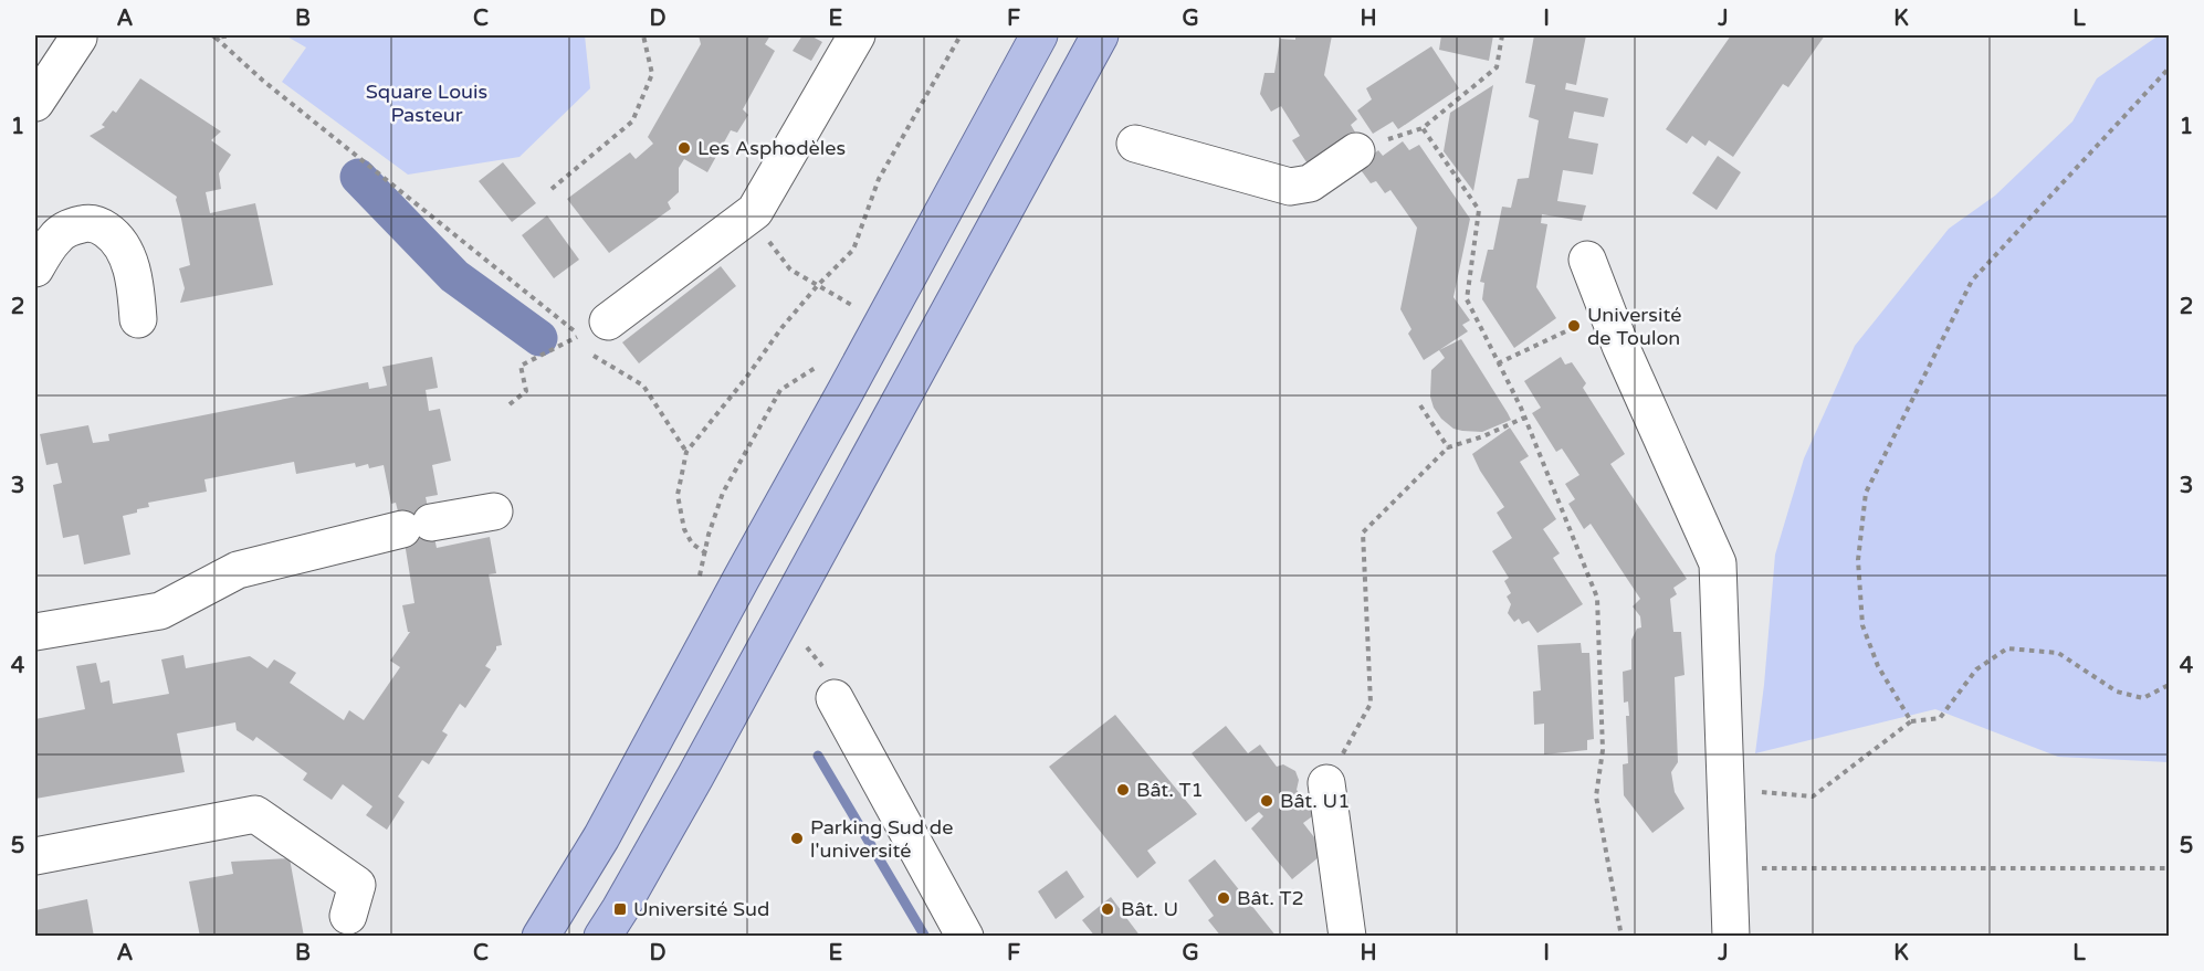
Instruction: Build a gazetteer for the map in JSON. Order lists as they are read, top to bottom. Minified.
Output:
{"parks":["Square Louis Pasteur"],"places":{"other":["Les Asphodèles","Université de Toulon","Bât. T1","Bât. U1","Parking Sud de l'université","Bât. T2","Bât. U"],"transit":["Université Sud"]},"grid":{"columns":["A","B","C","D","E","F","G","H","I","J","K","L"],"rows":["1","2","3","4","5"]}}
